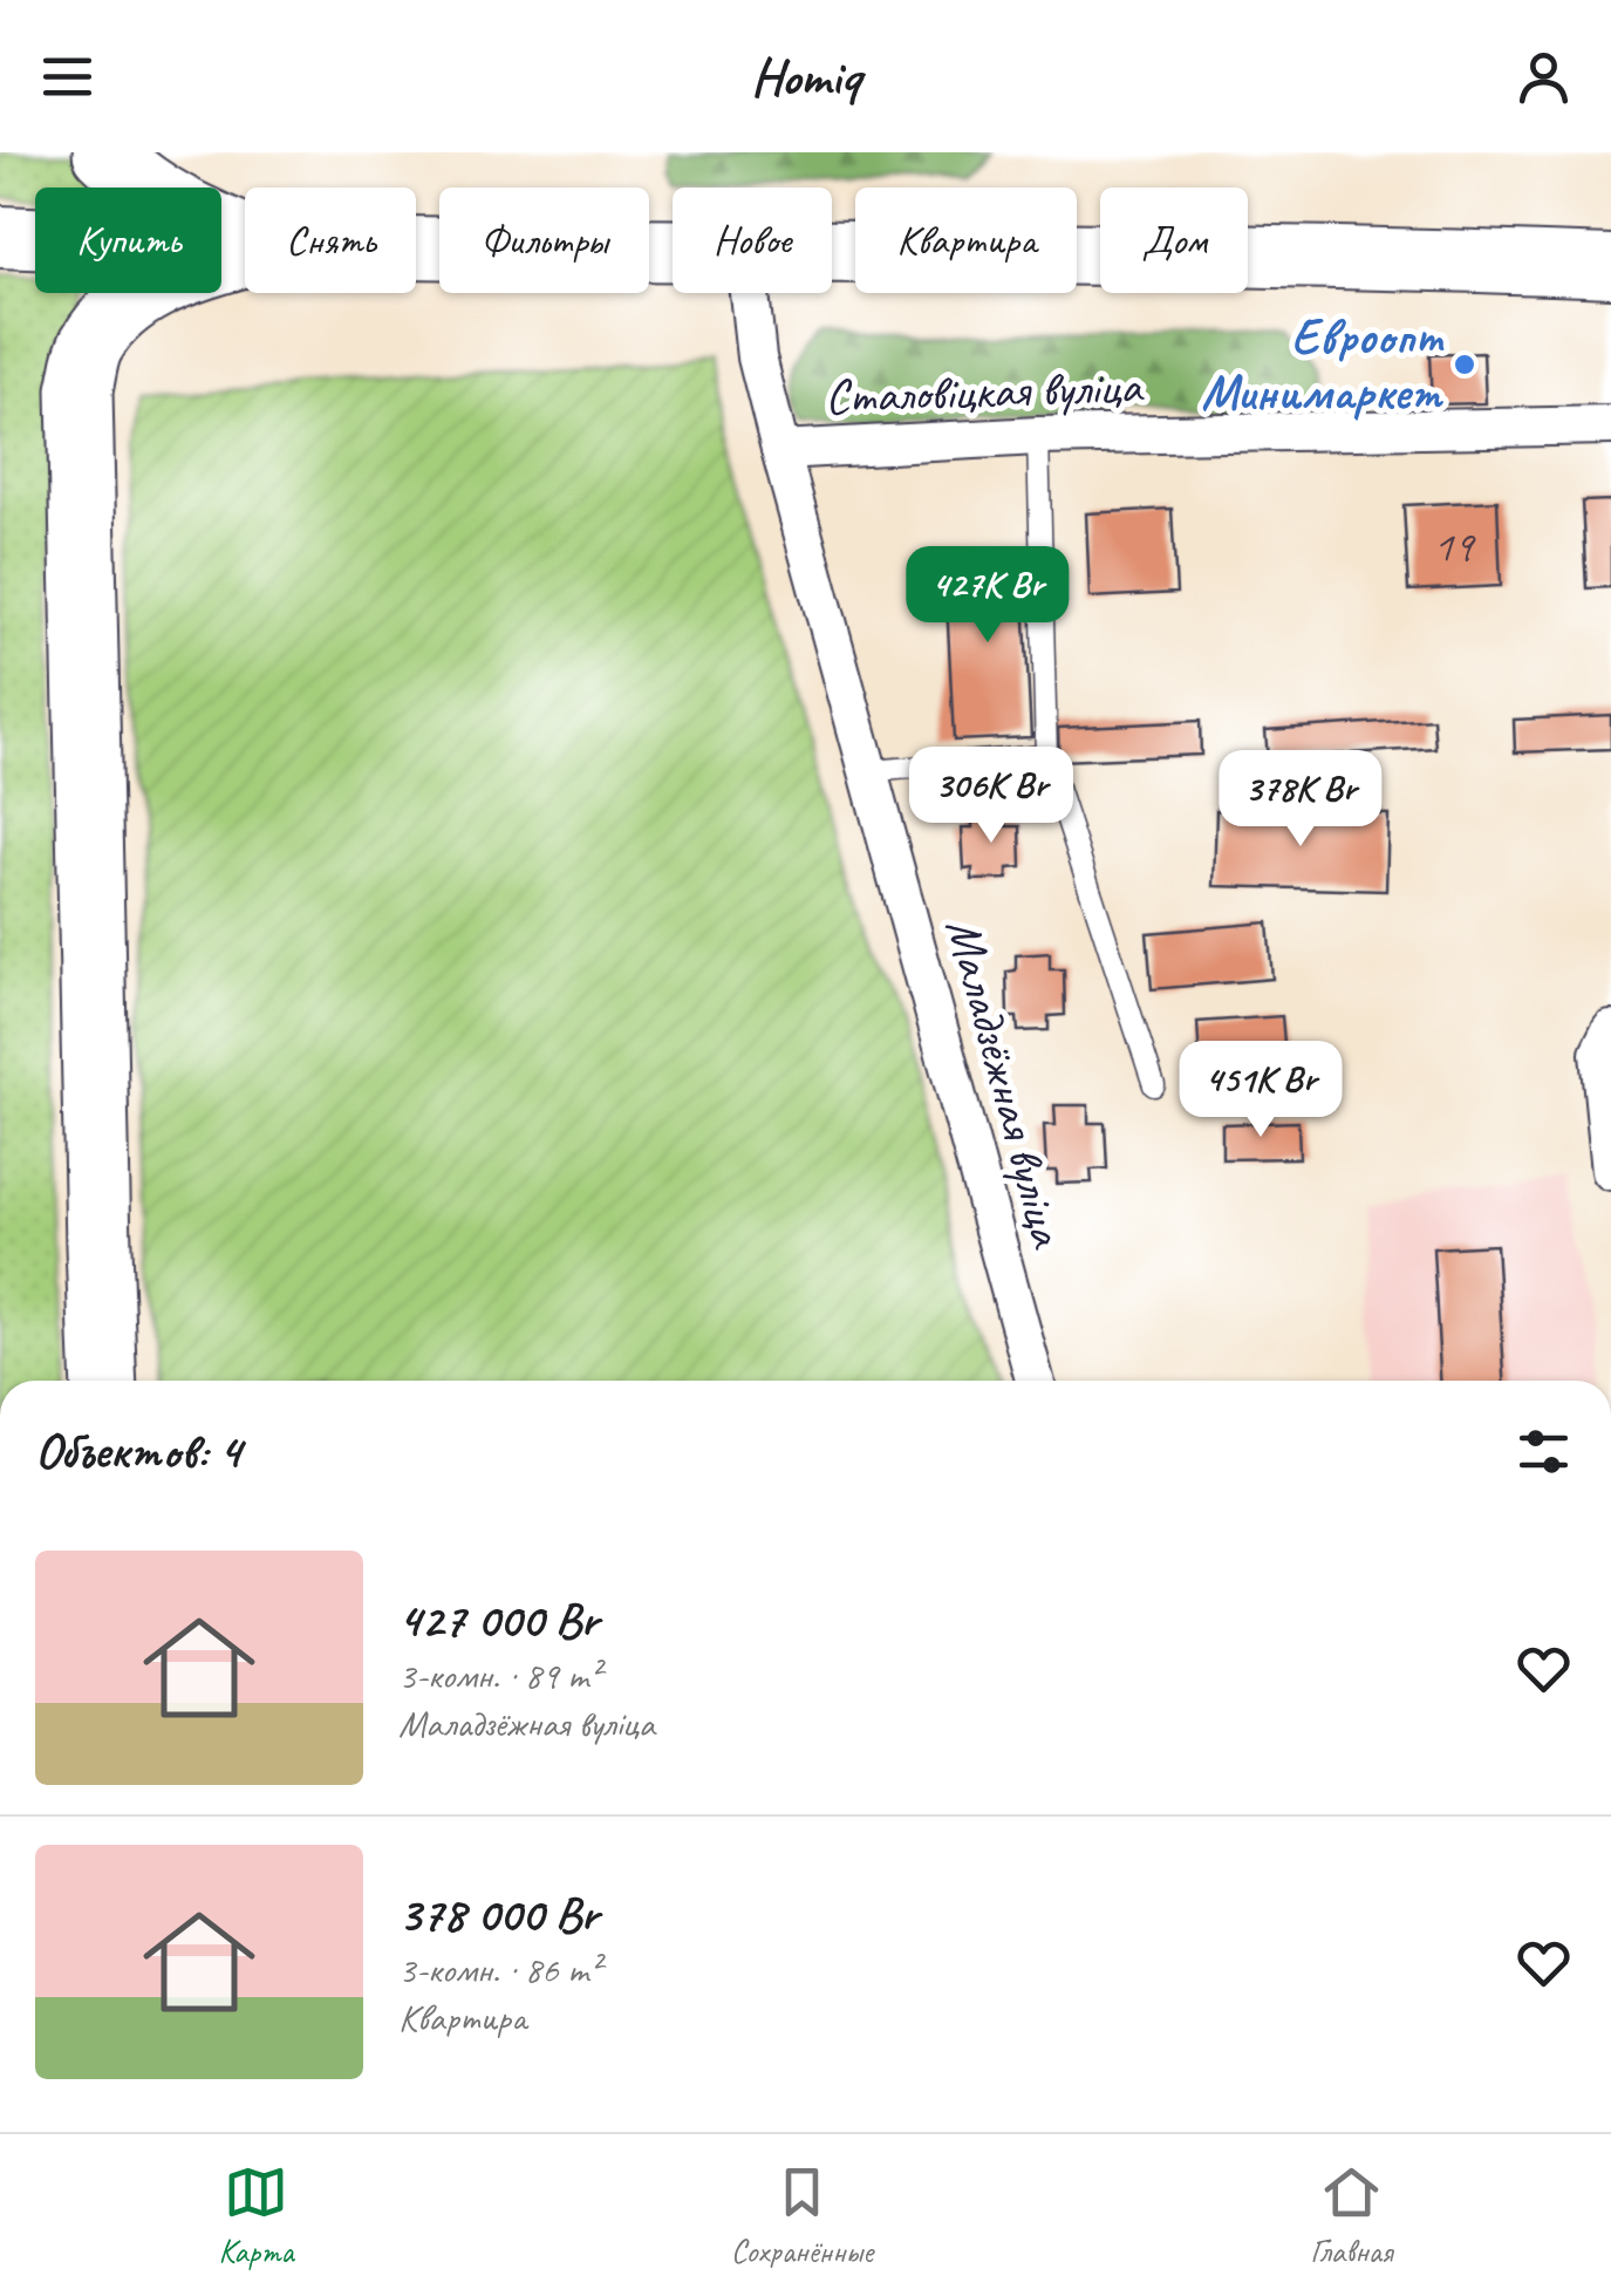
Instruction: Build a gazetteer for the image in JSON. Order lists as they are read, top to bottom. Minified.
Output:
{"streets":{"street":["Сталовіцкая вуліца","Маладзёжная вуліца"]},"crossings":[["Сталовіцкая вуліца","Маладзёжная вуліца"]],"places":["Евроопт Минимаркет"],"house_numbers":["19"],"page":{"header":"Homiq","chip":["Купить","Снять","Фильтры","Новое","Квартира","Дом"],"price":["427K Br","306K Br","378K Br","451K Br"],"heading":"Объектов: 4","list":[{"name":"427 000 Br","note":"3-комн. · 89 m² · Маладзёжная вуліца"},{"name":"378 000 Br","note":"3-комн. · 86 m² · Квартира"}],"tabs":["Карта","Сохранённые","Главная"]}}
